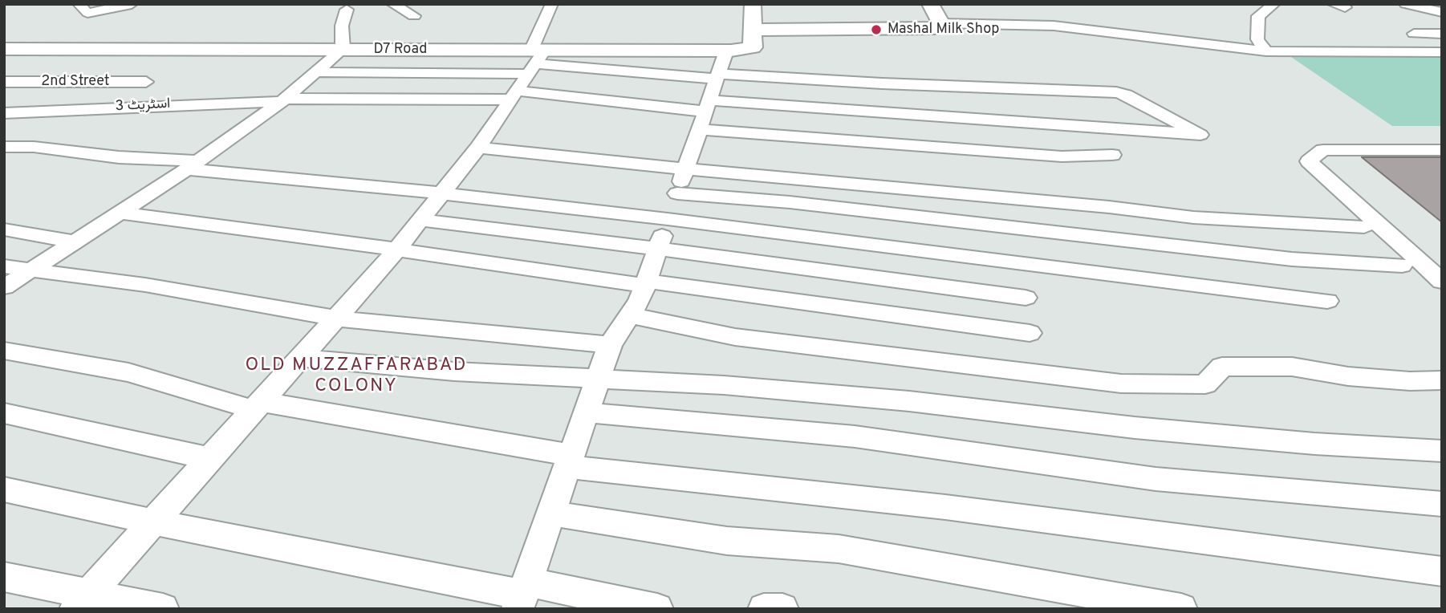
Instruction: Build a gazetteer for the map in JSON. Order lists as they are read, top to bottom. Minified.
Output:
{"streets":{"street":["D7 Road","2nd Street","اسٹریٹ 3"]},"crossings":[["D7 Road","اسٹریٹ 3"]],"districts":["OLD MUZZAFFARABAD COLONY"],"places":["Mashal Milk Shop"]}
